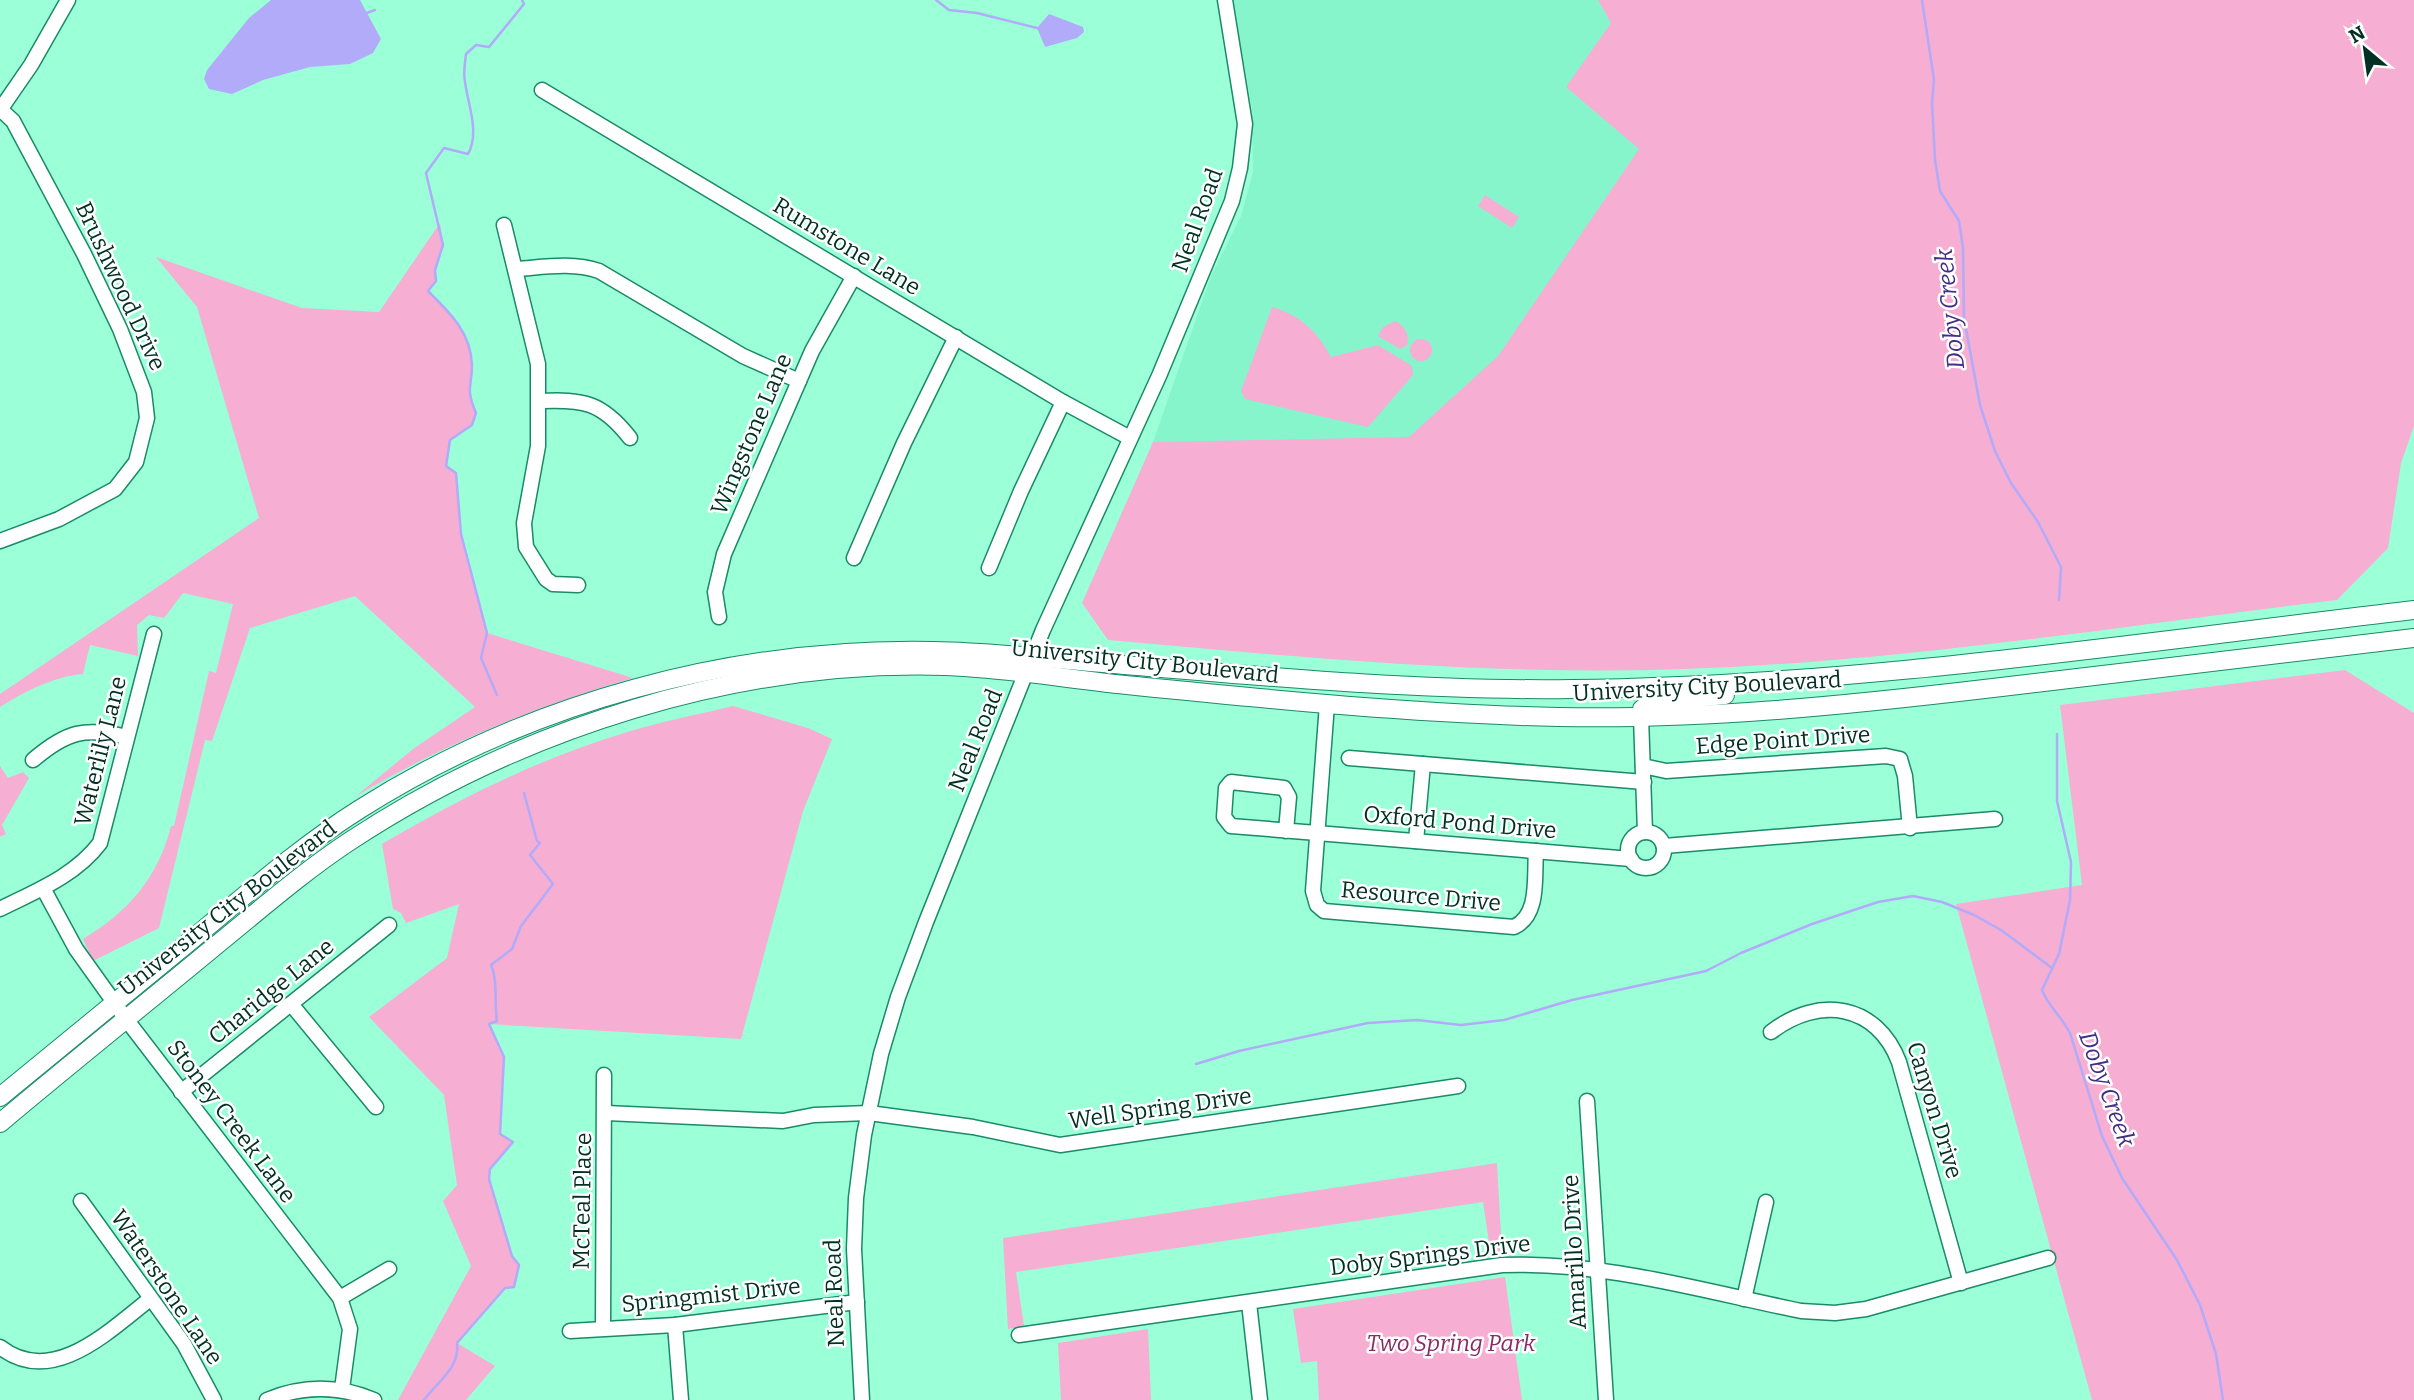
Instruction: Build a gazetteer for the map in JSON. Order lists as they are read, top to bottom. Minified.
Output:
{"streets":{"main road":["University City Boulevard"],"street":["Neal Road","Rumstone Lane","Brushwood Drive","Wingstone Lane","Edge Point Drive","Waterlily Lane","Oxford Pond Drive","Resource Drive","Charidge Lane","Well Spring Drive","Canyon Drive","Stoney Creek Lane","McTeal Place","Amarillo Drive","Doby Springs Drive","Waterstone Lane","Springmist Drive"]},"crossings":[["Neal Road","Rumstone Lane"],["Neal Road","University City Boulevard"],["Neal Road","Well Spring Drive"],["Neal Road","Springmist Drive"],["Rumstone Lane","Wingstone Lane"],["University City Boulevard","Resource Drive"],["University City Boulevard","Stoney Creek Lane"],["Waterlily Lane","Stoney Creek Lane"],["Oxford Pond Drive","Resource Drive"],["Charidge Lane","Stoney Creek Lane"],["Well Spring Drive","McTeal Place"],["Canyon Drive","Doby Springs Drive"],["McTeal Place","Springmist Drive"],["Amarillo Drive","Doby Springs Drive"]],"water":["Doby Creek"],"parks":["Two Spring Park"],"north":"top left"}
